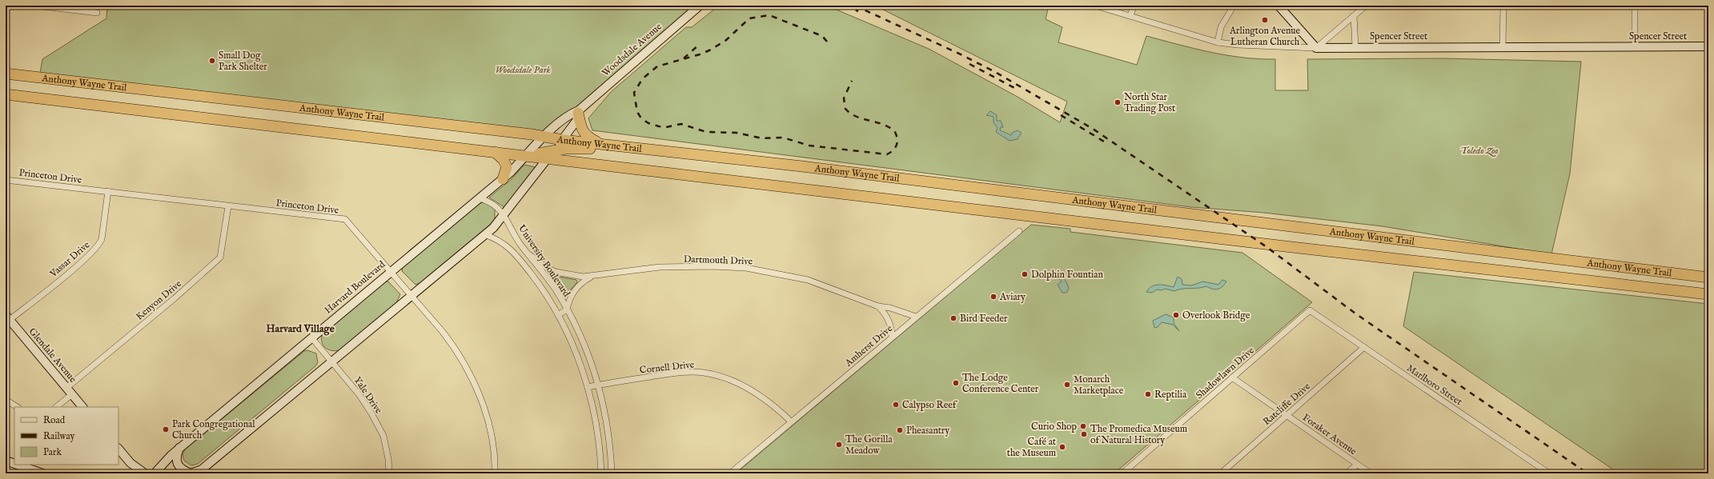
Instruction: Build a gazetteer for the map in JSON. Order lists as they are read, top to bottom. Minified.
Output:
{"streets":{"highway":["Anthony Wayne Trail"],"street":["Spencer Street","Woodsdale Avenue","Princeton Drive","Vassar Drive","Dartmouth Drive","University Boulevard","Harvard Boulevard","Kenyon Drive","Amherst Drive","Glendale Avenue","Cornell Drive","Shadowlawn Drive","Marlboro Street","Yale Drive","Ratcliffe Drive","Foraker Avenue"]},"crossings":[["Woodsdale Avenue","Anthony Wayne Trail"],["Woodsdale Avenue","Harvard Boulevard"],["Anthony Wayne Trail","Harvard Boulevard"],["Princeton Drive","Vassar Drive"],["Princeton Drive","Harvard Boulevard"],["Princeton Drive","Kenyon Drive"],["Vassar Drive","Glendale Avenue"],["Dartmouth Drive","University Boulevard"],["Dartmouth Drive","Amherst Drive"],["University Boulevard","Harvard Boulevard"],["University Boulevard","Cornell Drive"],["Harvard Boulevard","Yale Drive"],["Kenyon Drive","Glendale Avenue"],["Amherst Drive","Cornell Drive"],["Shadowlawn Drive","Marlboro Street"],["Shadowlawn Drive","Foraker Avenue"],["Marlboro Street","Ratcliffe Drive"],["Ratcliffe Drive","Foraker Avenue"]],"districts":["Harvard Village"],"parks":["Woodsdale Park","Toledo Zoo"],"places":["Arlington Avenue Lutheran Church","Small Dog Park Shelter","North Star Trading Post","Dolphin Fountian","Aviary","Overlook Bridge","Bird Feeder","The Lodge Conference Center","Monarch Marketplace","Reptilia","Calypso Reef","Curio Shop","Park Congregational Church","Pheasantry","The Promedica Museum of Natural History","The Gorilla Meadow","Café at the Museum"],"legend":["Road","Railway","Park"]}
